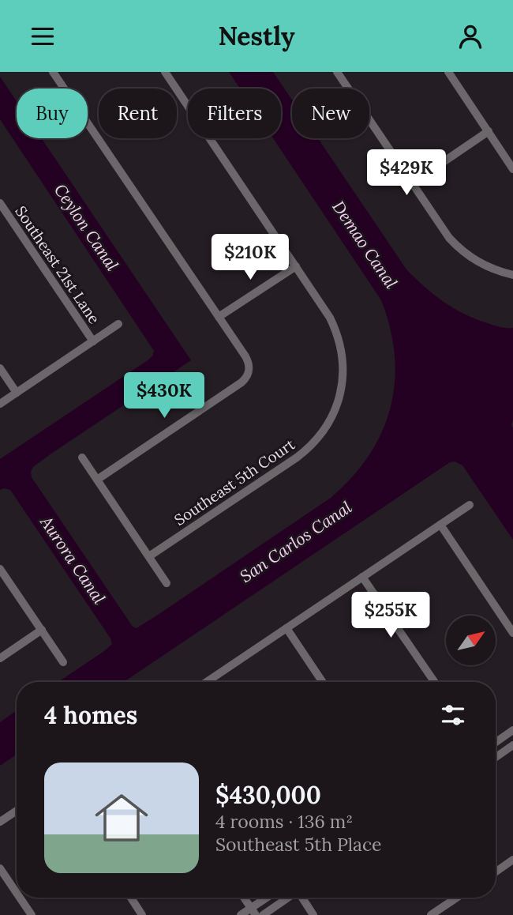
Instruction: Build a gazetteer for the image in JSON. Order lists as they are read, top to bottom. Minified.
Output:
{"streets":{"street":["Southeast 21st Lane","Southeast 5th Court"]},"water":["Ceylon Canal","Demao Canal","San Carlos Canal","Aurora Canal"],"north":"top right","page":{"header":"Nestly","chip":["Buy","Rent","Filters","New"],"price":["$429K","$210K","$430K","$255K"],"heading":"4 homes","list":[{"name":"$430,000","note":"4 rooms · 136 m² · Southeast 5th Place"}]}}
